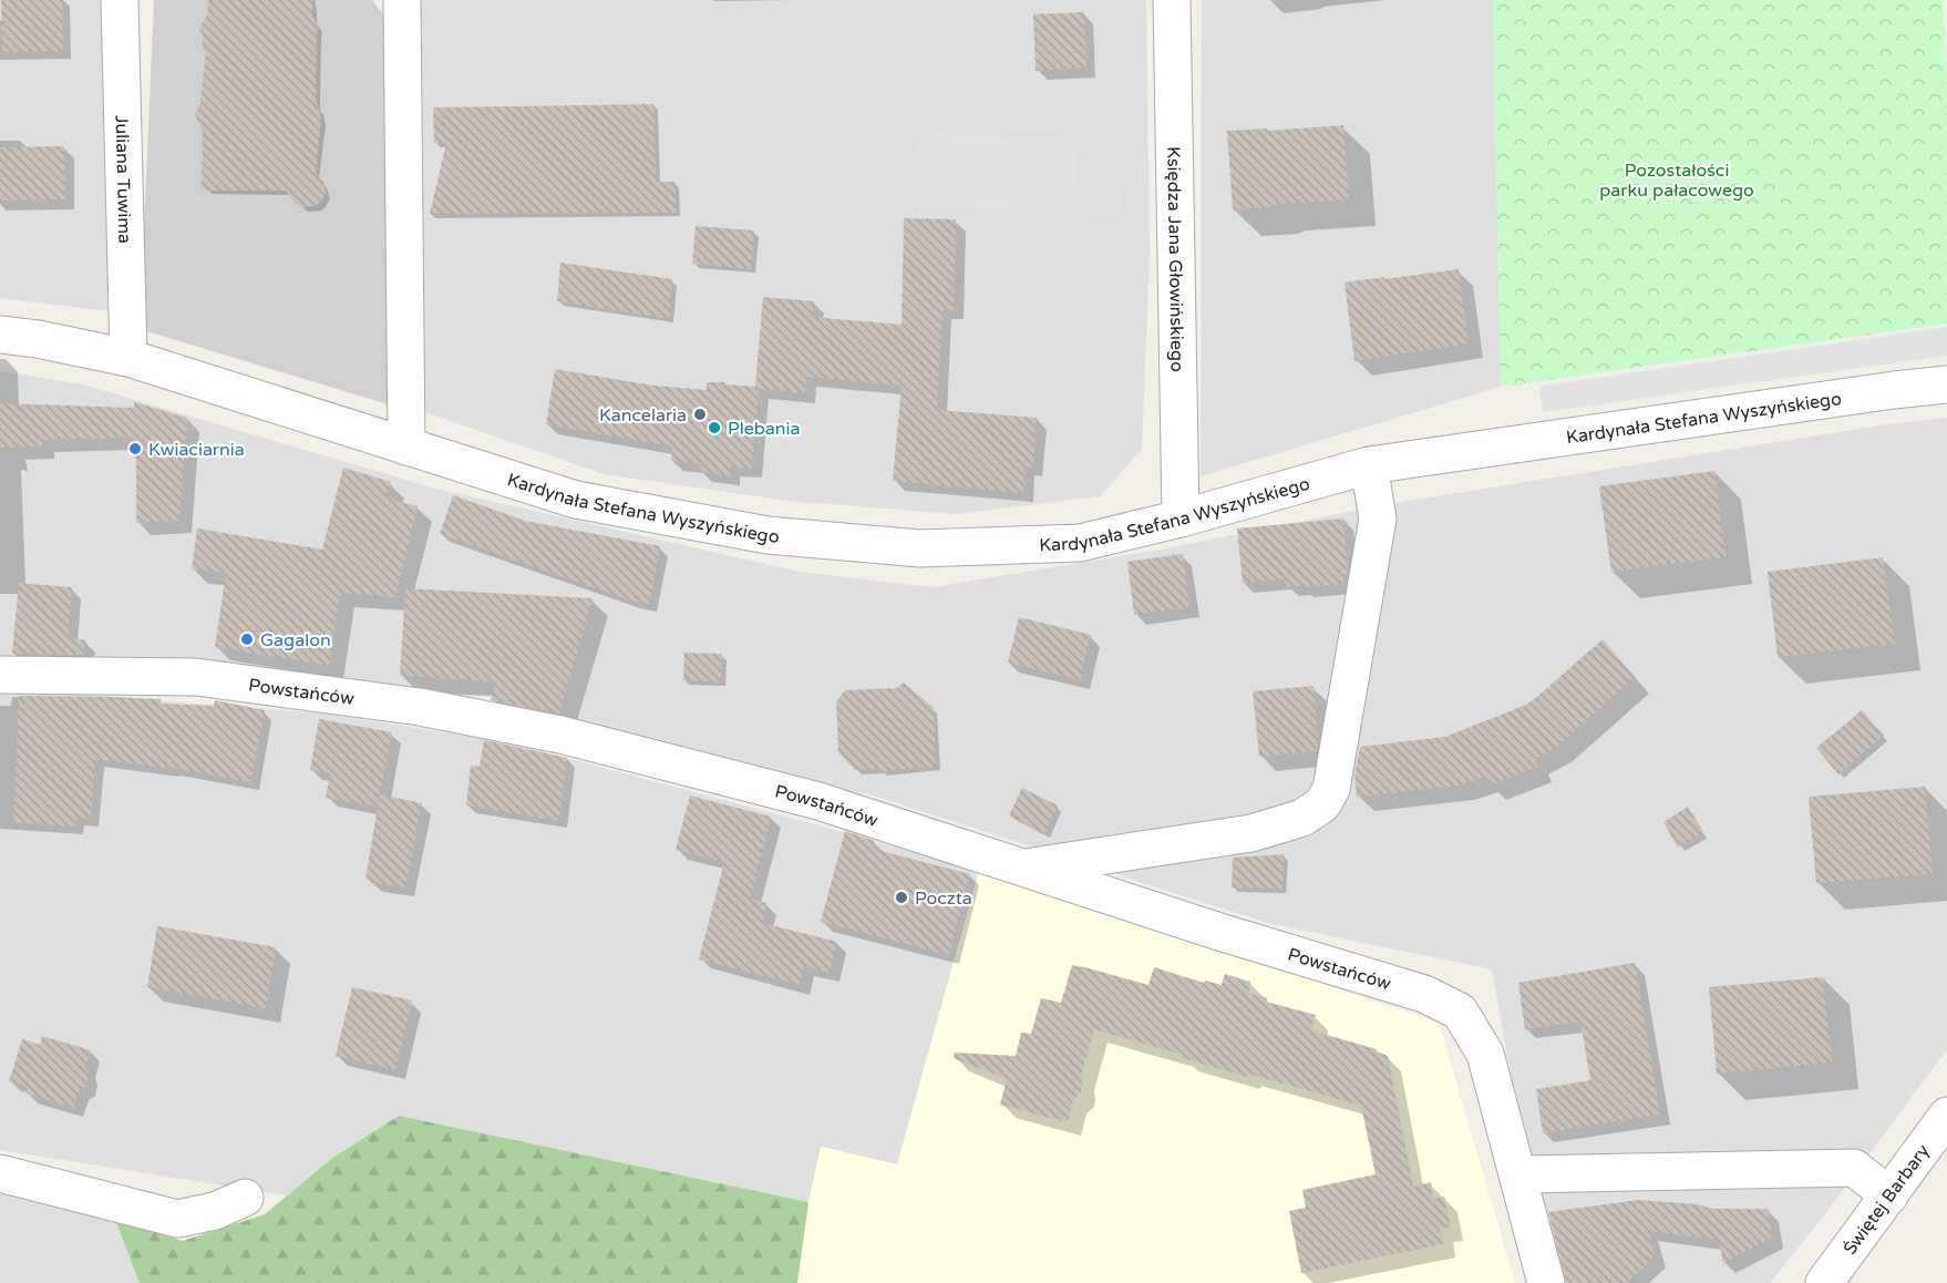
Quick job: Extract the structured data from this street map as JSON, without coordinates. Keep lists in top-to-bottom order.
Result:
{
  "streets": {
    "street": [
      "Juliana Tuwima",
      "Księdza Jana Głowińskiego",
      "Kardynała Stefana Wyszyńskiego",
      "Powstańców",
      "Świętej Barbary"
    ]
  },
  "crossings": [
    ["Juliana Tuwima", "Kardynała Stefana Wyszyńskiego"],
    ["Księdza Jana Głowińskiego", "Kardynała Stefana Wyszyńskiego"]
  ],
  "parks": ["Pozostałości parku pałacowego"],
  "places": [
    "Kancelaria",
    "Plebania",
    "Kwiaciarnia",
    "Gagalon",
    "Poczta"
  ]
}
